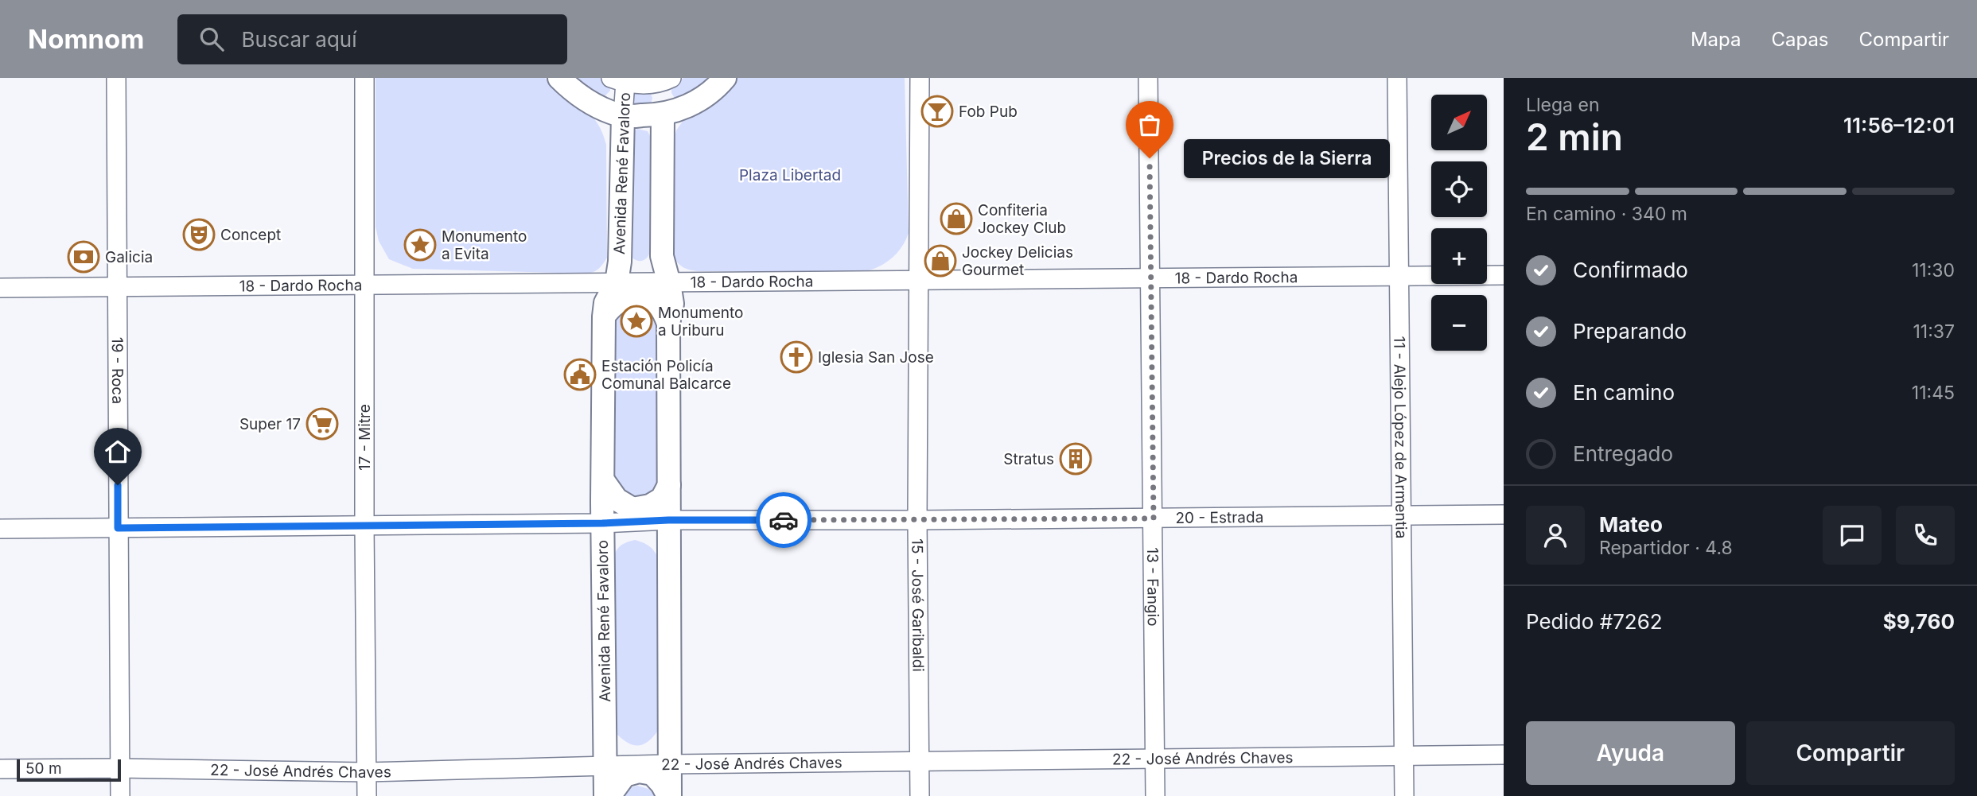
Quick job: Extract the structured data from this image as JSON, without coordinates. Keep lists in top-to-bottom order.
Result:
{
  "streets": {
    "main road": ["Avenida René Favaloro"],
    "street": [
      "18 - Dardo Rocha",
      "19 - Roca",
      "17 - Mitre",
      "11 - Alejo López de Armentia",
      "20 - Estrada",
      "13 - Fangio",
      "15 - José Garibaldi",
      "22 - José Andrés Chaves"
    ]
  },
  "crossings": [
    ["Avenida René Favaloro", "18 - Dardo Rocha"],
    ["Avenida René Favaloro", "20 - Estrada"],
    ["Avenida René Favaloro", "22 - José Andrés Chaves"],
    ["18 - Dardo Rocha", "19 - Roca"],
    ["18 - Dardo Rocha", "17 - Mitre"],
    ["18 - Dardo Rocha", "11 - Alejo López de Armentia"],
    ["18 - Dardo Rocha", "13 - Fangio"],
    ["18 - Dardo Rocha", "15 - José Garibaldi"],
    ["19 - Roca", "20 - Estrada"],
    ["19 - Roca", "22 - José Andrés Chaves"],
    ["17 - Mitre", "20 - Estrada"],
    ["17 - Mitre", "22 - José Andrés Chaves"],
    ["11 - Alejo López de Armentia", "20 - Estrada"],
    ["11 - Alejo López de Armentia", "22 - José Andrés Chaves"],
    ["20 - Estrada", "13 - Fangio"],
    ["20 - Estrada", "15 - José Garibaldi"],
    ["13 - Fangio", "22 - José Andrés Chaves"],
    ["15 - José Garibaldi", "22 - José Andrés Chaves"]
  ],
  "parks": ["Plaza Libertad"],
  "places": {
    "bar": ["Fob Pub"],
    "other": ["Precios de la Sierra"],
    "shop": ["Confiteria Jockey Club", "Jockey Delicias Gourmet"],
    "theatre": ["Concept"],
    "place": ["Monumento a Evita", "Monumento a Uriburu"],
    "bank": ["Galicia"],
    "church": ["Iglesia San Jose"],
    "public building": ["Estación Policía Comunal Balcarce"],
    "supermarket": ["Super 17"],
    "building": ["Stratus"]
  },
  "scale_bar": "50 m",
  "north": "top right",
  "page": {
    "header": "Nomnom",
    "search": "Buscar aquí",
    "nav": ["Mapa", "Capas", "Compartir"],
    "heading": ["2 min", "Llega en", "11:56–12:01"],
    "panel": [
      "Mateo",
      "Repartidor · 4.8",
      "Pedido #7262",
      "$9,760"
    ],
    "map_buttons": ["+", "−"],
    "bubble": "Precios de la Sierra",
    "bar": "En camino · 340 m",
    "list": [
      ["Confirmado", "11:30"],
      ["Preparando", "11:37"],
      ["En camino", "11:45"],
      "Entregado"
    ],
    "buttons": ["Ayuda", "Compartir"],
    "scale": "50 m"
  }
}
